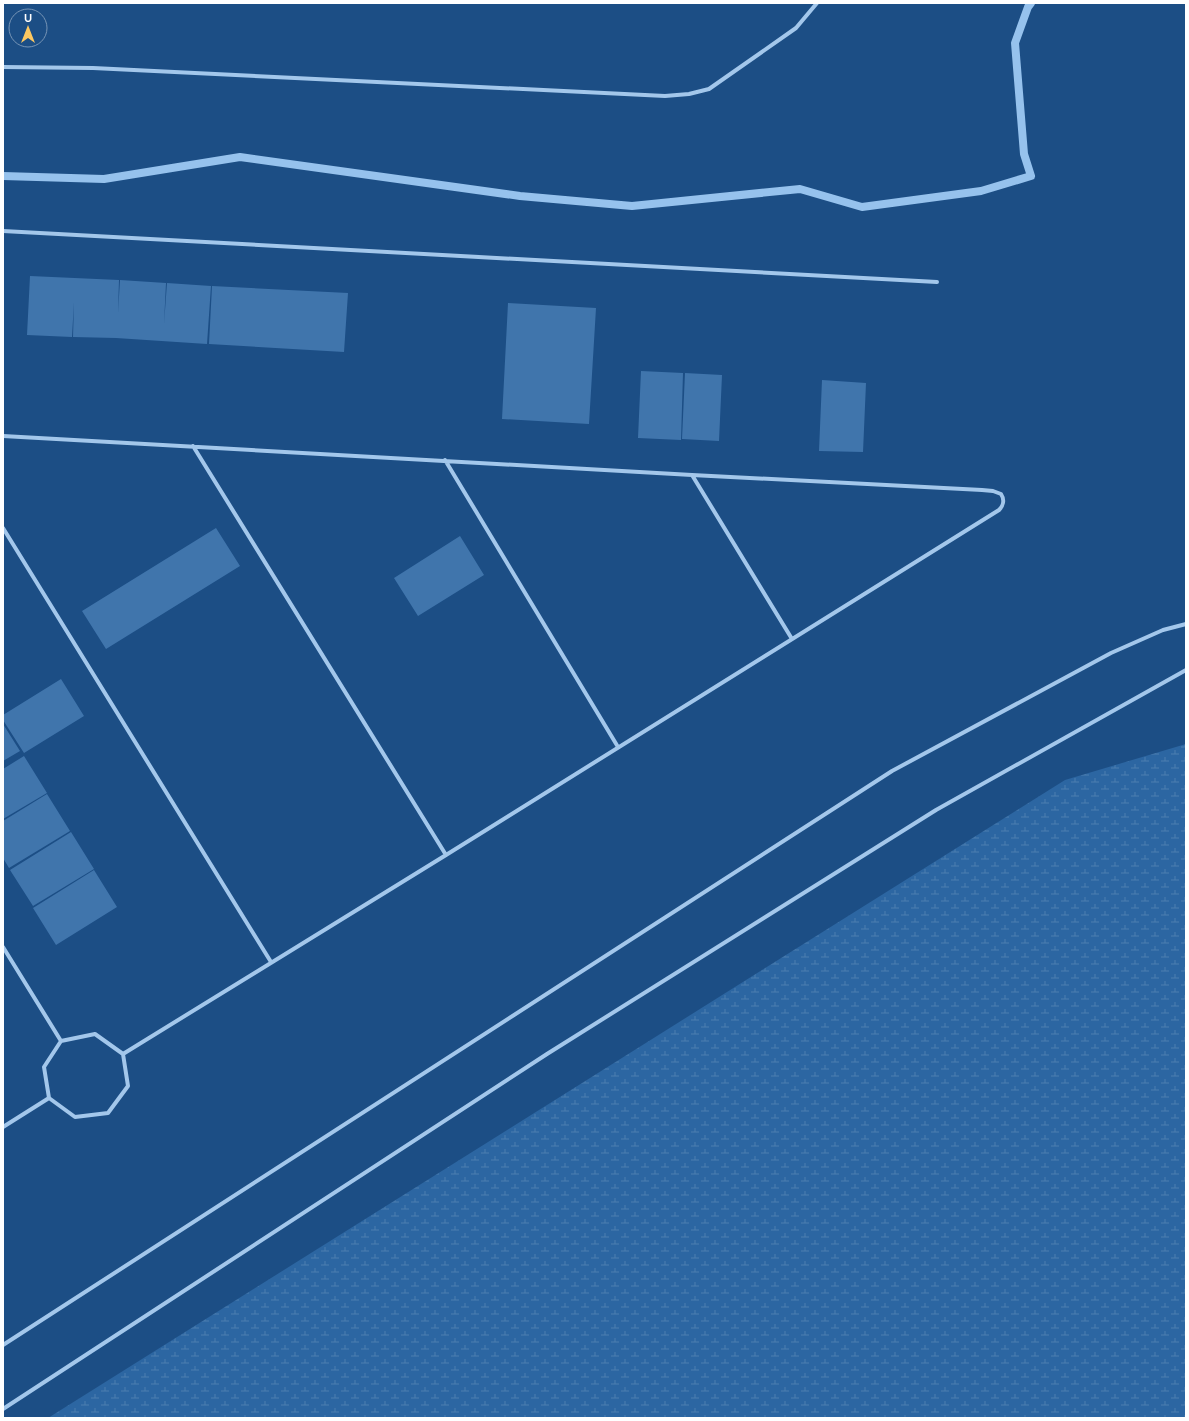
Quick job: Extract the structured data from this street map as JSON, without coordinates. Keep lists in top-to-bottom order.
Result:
{
  "north": "top"
}
